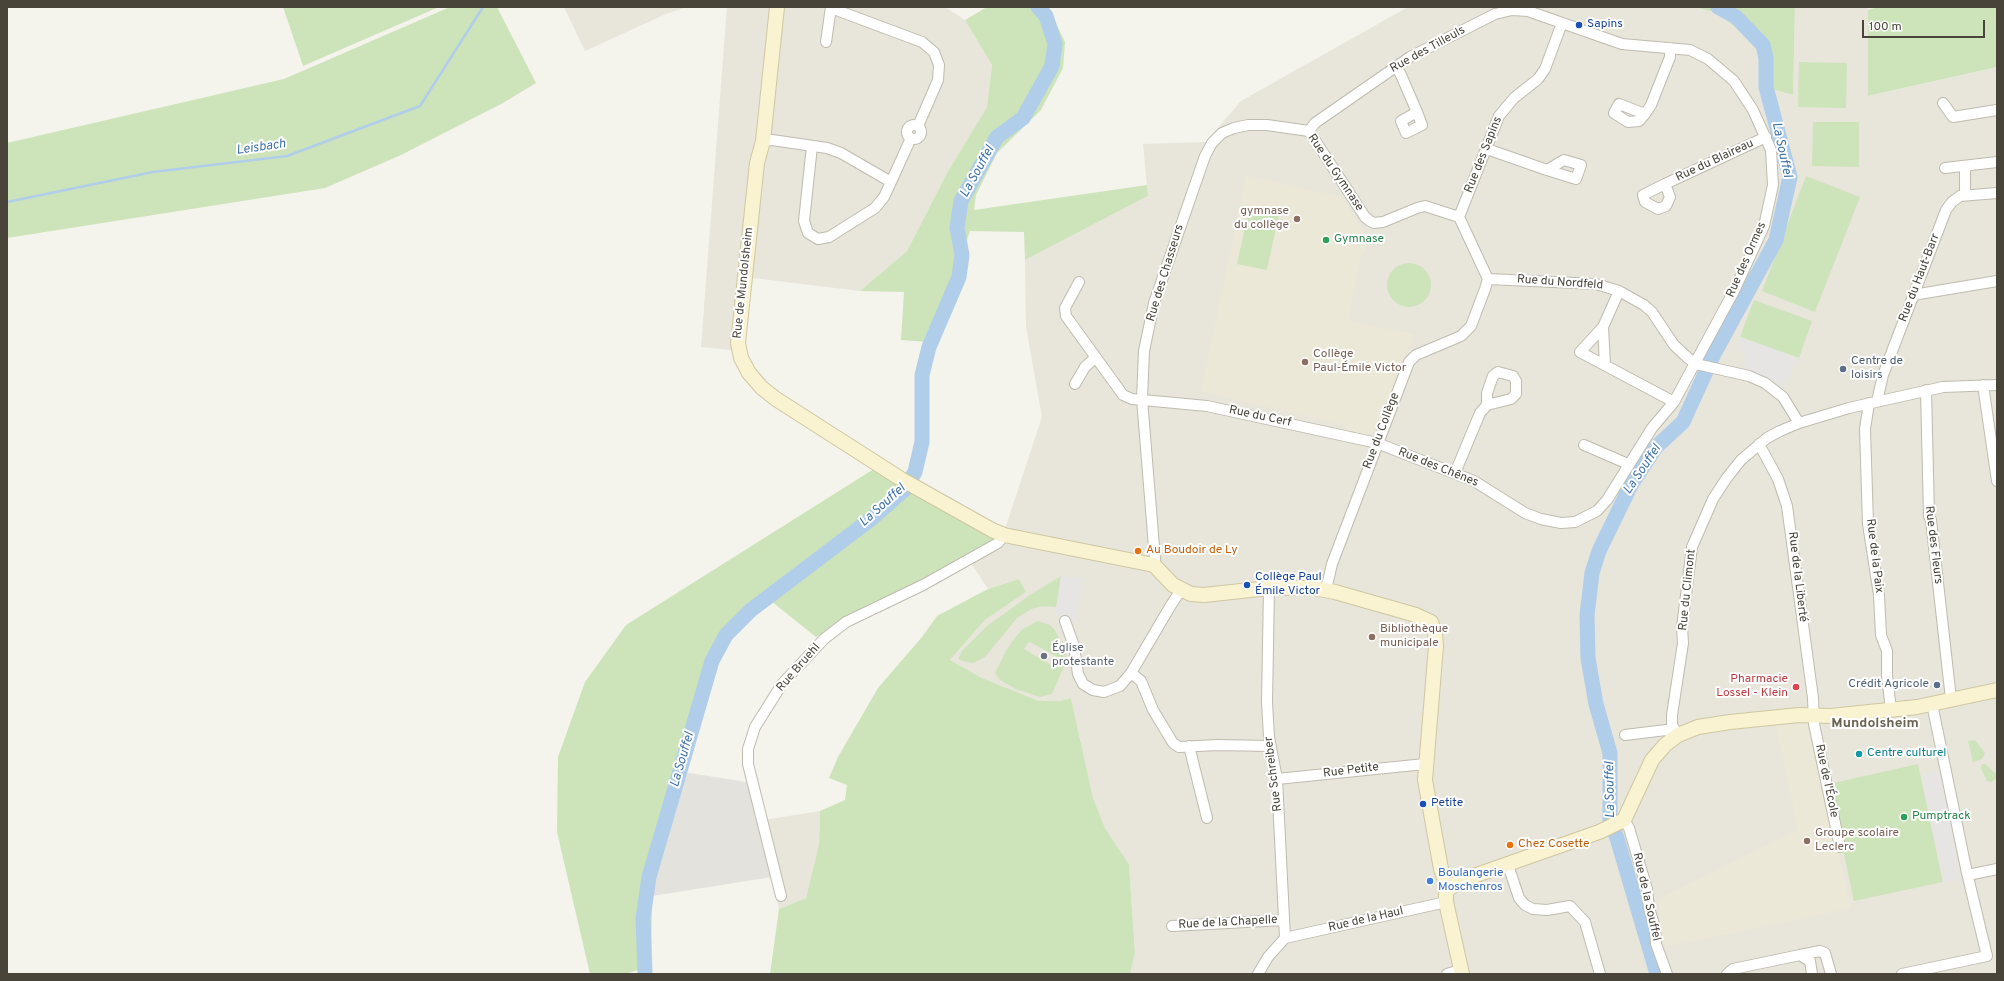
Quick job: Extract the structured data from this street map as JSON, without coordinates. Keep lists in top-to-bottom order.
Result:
{
  "streets": {
    "street": [
      "Rue des Tilleuls",
      "Rue des Sapins",
      "Rue du Blaireau",
      "Rue du Gymnase",
      "Rue des Ormes",
      "Rue des Chasseurs",
      "Rue du Haut-Barr",
      "Rue de Mundolsheim",
      "Rue du Nordfeld",
      "Rue du Cerf",
      "Rue du Collège",
      "Rue des Chênes",
      "Rue des Fleurs",
      "Rue de la Paix",
      "Rue de la Liberté",
      "Rue du Climont",
      "Rue Bruehl",
      "Rue Petite",
      "Rue Schreiber",
      "Rue de l'École",
      "Rue de la Souffel",
      "Rue de la Haul",
      "Rue de la Chapelle"
    ]
  },
  "crossings": [
    ["Rue des Tilleuls", "Rue des Sapins"],
    ["Rue des Tilleuls", "Rue du Gymnase"],
    ["Rue des Tilleuls", "Rue des Ormes"],
    ["Rue des Sapins", "Rue du Gymnase"],
    ["Rue des Sapins", "Rue des Ormes"],
    ["Rue du Blaireau", "Rue des Ormes"],
    ["Rue du Gymnase", "Rue des Chasseurs"],
    ["Rue des Ormes", "Rue du Nordfeld"],
    ["Rue des Ormes", "Rue des Chênes"],
    ["Rue des Chasseurs", "Rue de Mundolsheim"],
    ["Rue des Chasseurs", "Rue du Cerf"],
    ["Rue du Haut-Barr", "Rue de la Paix"],
    ["Rue du Haut-Barr", "Rue du Climont"],
    ["Rue de Mundolsheim", "Rue Bruehl"],
    ["Rue du Nordfeld", "Rue du Collège"],
    ["Rue du Nordfeld", "Rue des Chênes"],
    ["Rue du Cerf", "Rue du Collège"],
    ["Rue du Cerf", "Rue des Chênes"],
    ["Rue du Collège", "Rue des Chênes"],
    ["Rue des Fleurs", "Rue du Climont"],
    ["Rue de la Paix", "Rue du Climont"],
    ["Rue de la Liberté", "Rue du Climont"],
    ["Rue de la Liberté", "Rue de l'École"],
    ["Rue Petite", "Rue Schreiber"],
    ["Rue Schreiber", "Rue de la Haul"],
    ["Rue Schreiber", "Rue de la Chapelle"]
  ],
  "districts": ["Mundolsheim"],
  "water": ["Leisbach", "La Souffel"],
  "places": [
    "Sapins",
    "gymnase du collège",
    "Gymnase",
    "Collège Paul-Émile Victor",
    "Centre de loisirs",
    "Au Boudoir de Ly",
    "Collège Paul Émile Victor",
    "Bibliothèque municipale",
    "Église protestante",
    "Crédit Agricole",
    "Pharmacie Lossel - Klein",
    "Centre culturel",
    "Petite",
    "Pumptrack",
    "Groupe scolaire Leclerc",
    "Chez Cosette",
    "Boulangerie Moschenros"
  ],
  "scale_bar": "100 m"
}
